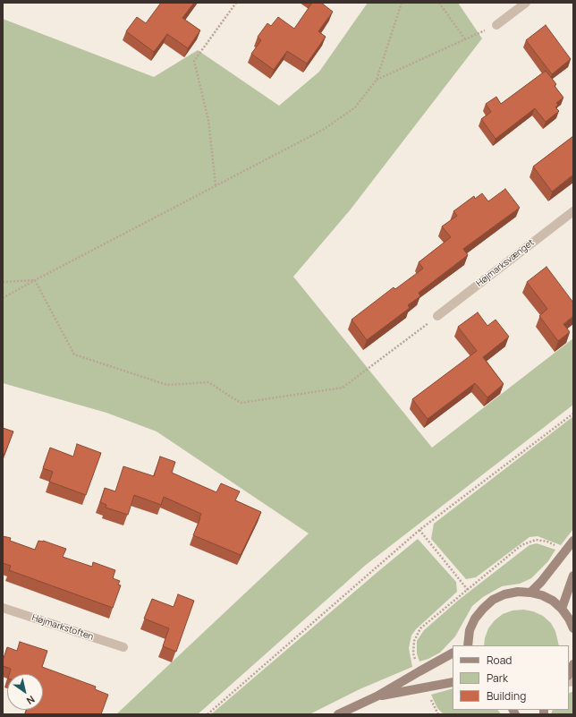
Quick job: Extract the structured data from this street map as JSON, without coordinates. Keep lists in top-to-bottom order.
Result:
{
  "streets": {
    "street": ["Højmarksvænget", "Højmarkstoften"]
  },
  "legend": ["Road", "Park", "Building"],
  "north": "bottom right"
}
